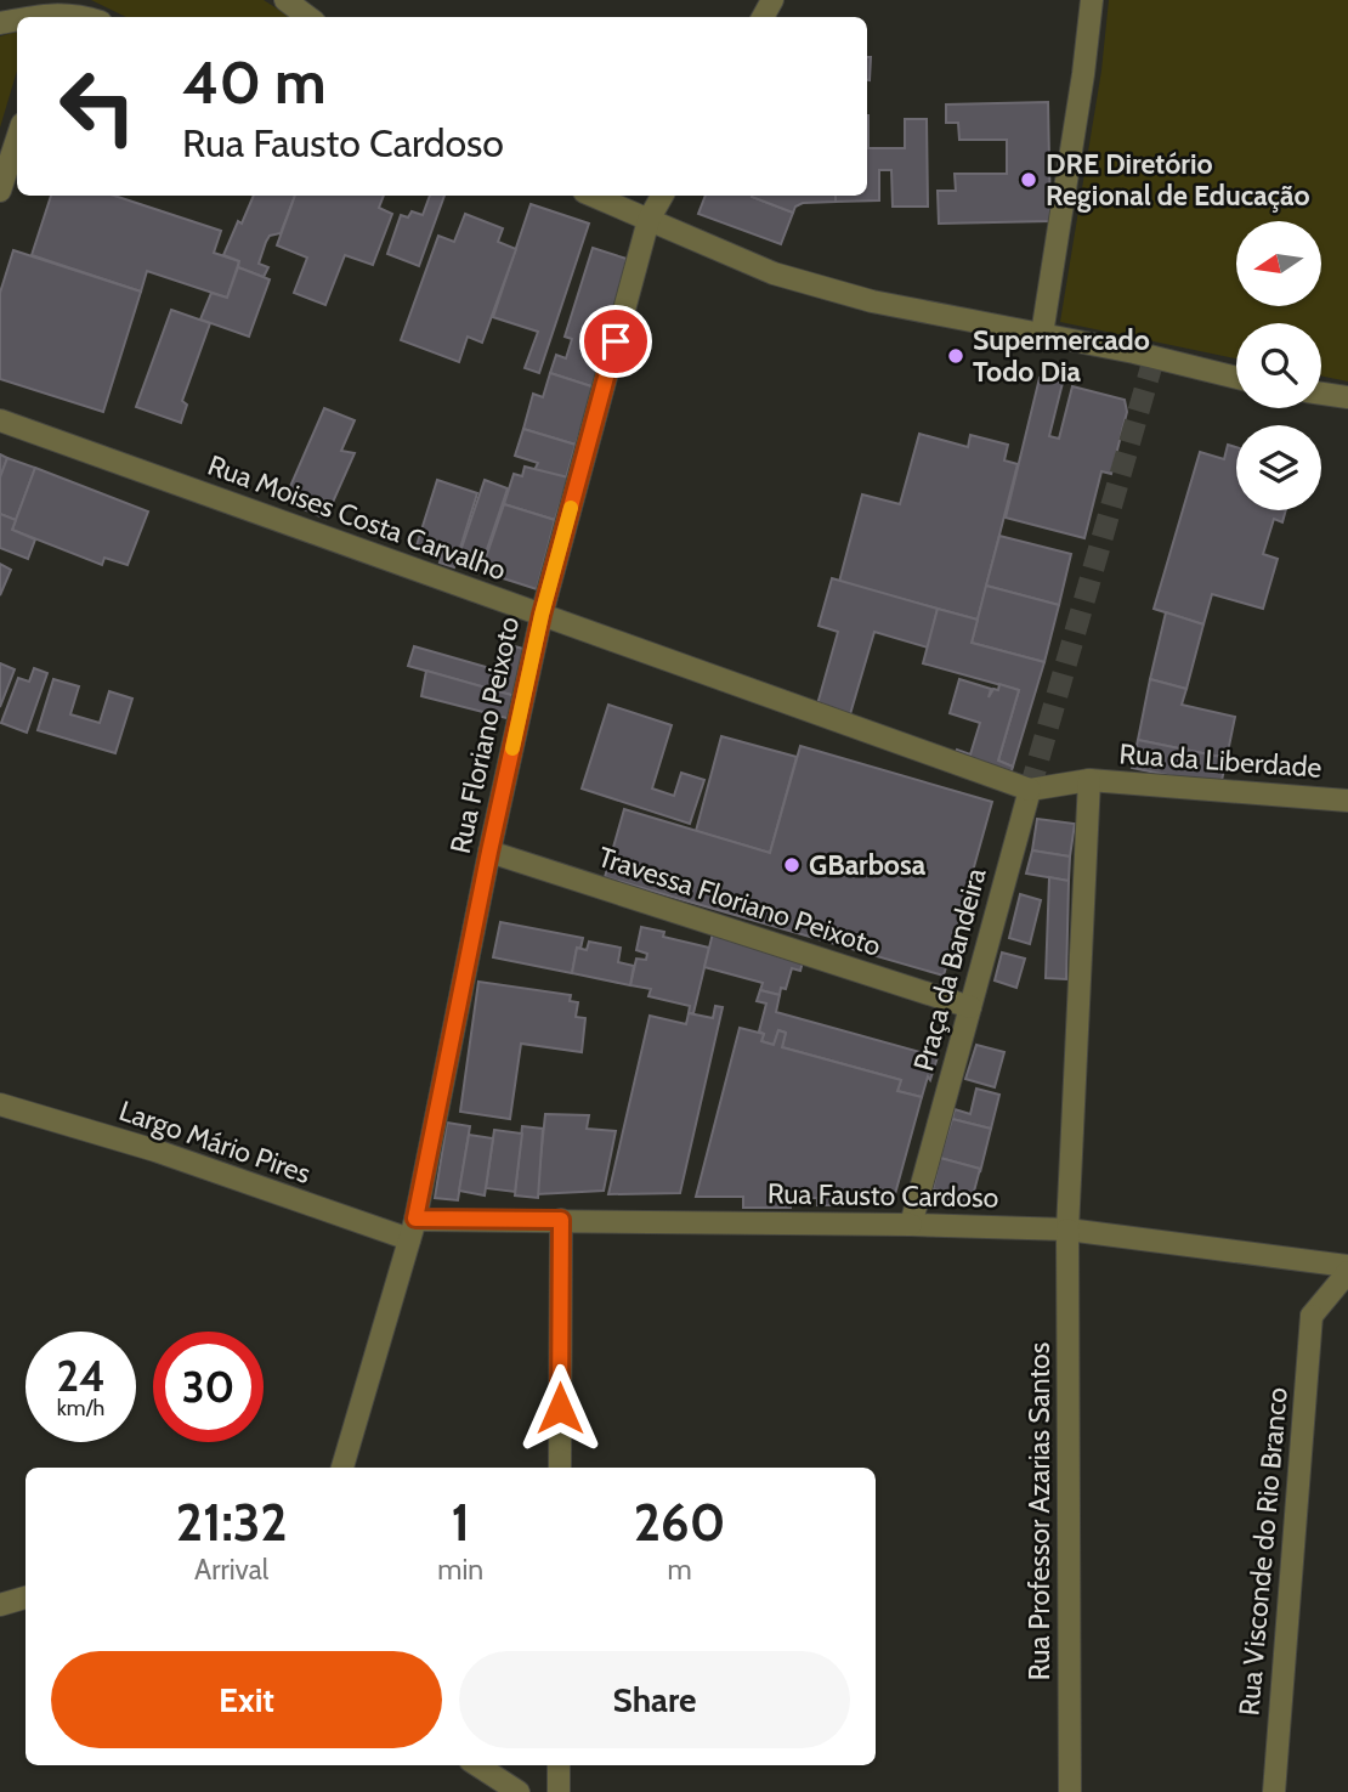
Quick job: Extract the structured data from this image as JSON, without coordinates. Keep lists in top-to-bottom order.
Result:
{
  "streets": {
    "street": [
      "Rua Moises Costa Carvalho",
      "Rua Floriano Peixoto",
      "Rua da Liberdade",
      "Travessa Floriano Peixoto",
      "Praça da Bandeira",
      "Largo Mário Pires",
      "Rua Fausto Cardoso",
      "Rua Professor Azarias Santos",
      "Rua Visconde do Rio Branco"
    ]
  },
  "crossings": [
    ["Rua Moises Costa Carvalho", "Rua Floriano Peixoto"],
    ["Rua Moises Costa Carvalho", "Praça da Bandeira"],
    ["Rua Floriano Peixoto", "Travessa Floriano Peixoto"],
    ["Rua Floriano Peixoto", "Largo Mário Pires"],
    ["Rua Floriano Peixoto", "Rua Fausto Cardoso"],
    ["Rua da Liberdade", "Rua Professor Azarias Santos"],
    ["Travessa Floriano Peixoto", "Praça da Bandeira"],
    ["Praça da Bandeira", "Rua Fausto Cardoso"],
    ["Largo Mário Pires", "Rua Fausto Cardoso"],
    ["Rua Fausto Cardoso", "Rua Professor Azarias Santos"]
  ],
  "places": ["DRE Diretório Regional de Educação", "Supermercado Todo Dia", "GBarbosa"],
  "north": "left",
  "page": {
    "turn": ["40 m", "Rua Fausto Cardoso"],
    "speed": "24 km/h",
    "limit": "30",
    "eta": [
      "21:32",
      "Arrival",
      "1",
      "min",
      "260",
      "m"
    ],
    "buttons": ["Exit", "Share"]
  }
}
